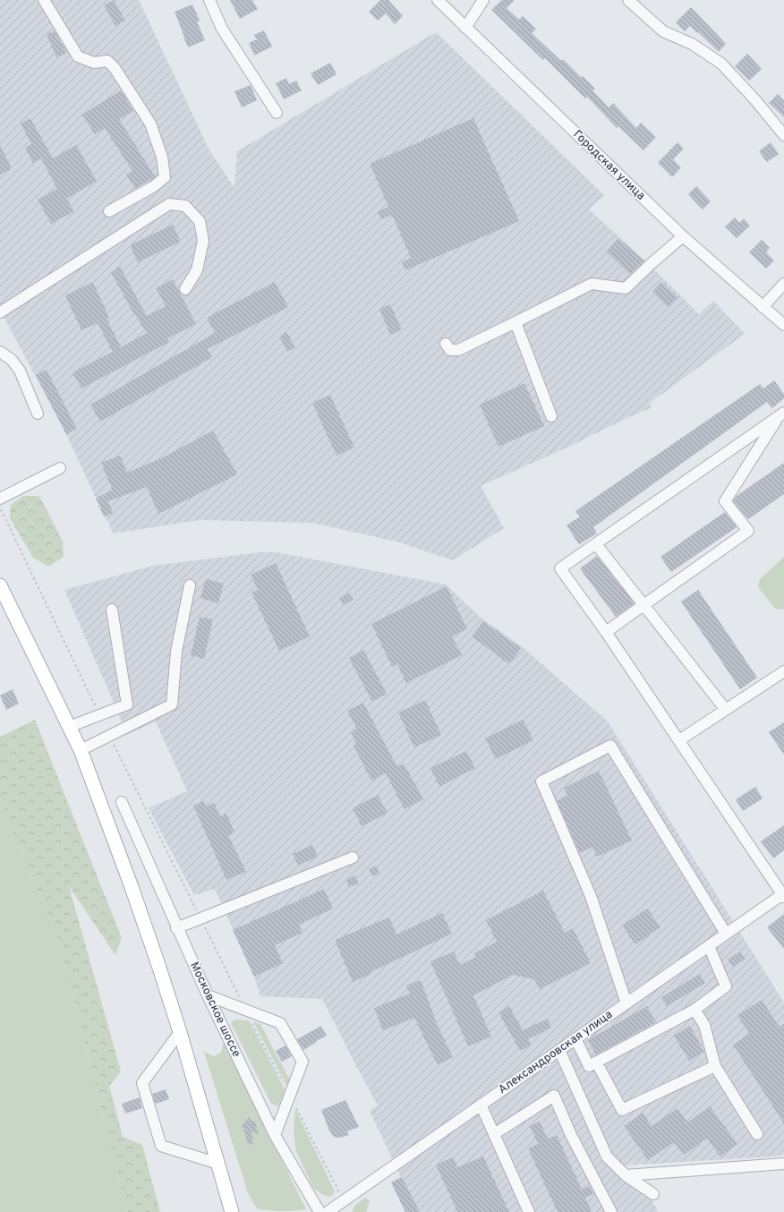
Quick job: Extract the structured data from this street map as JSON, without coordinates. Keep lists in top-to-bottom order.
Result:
{
  "streets": {
    "street": ["Городская улица", "Московское шоссе", "Александровская улица"]
  }
}
